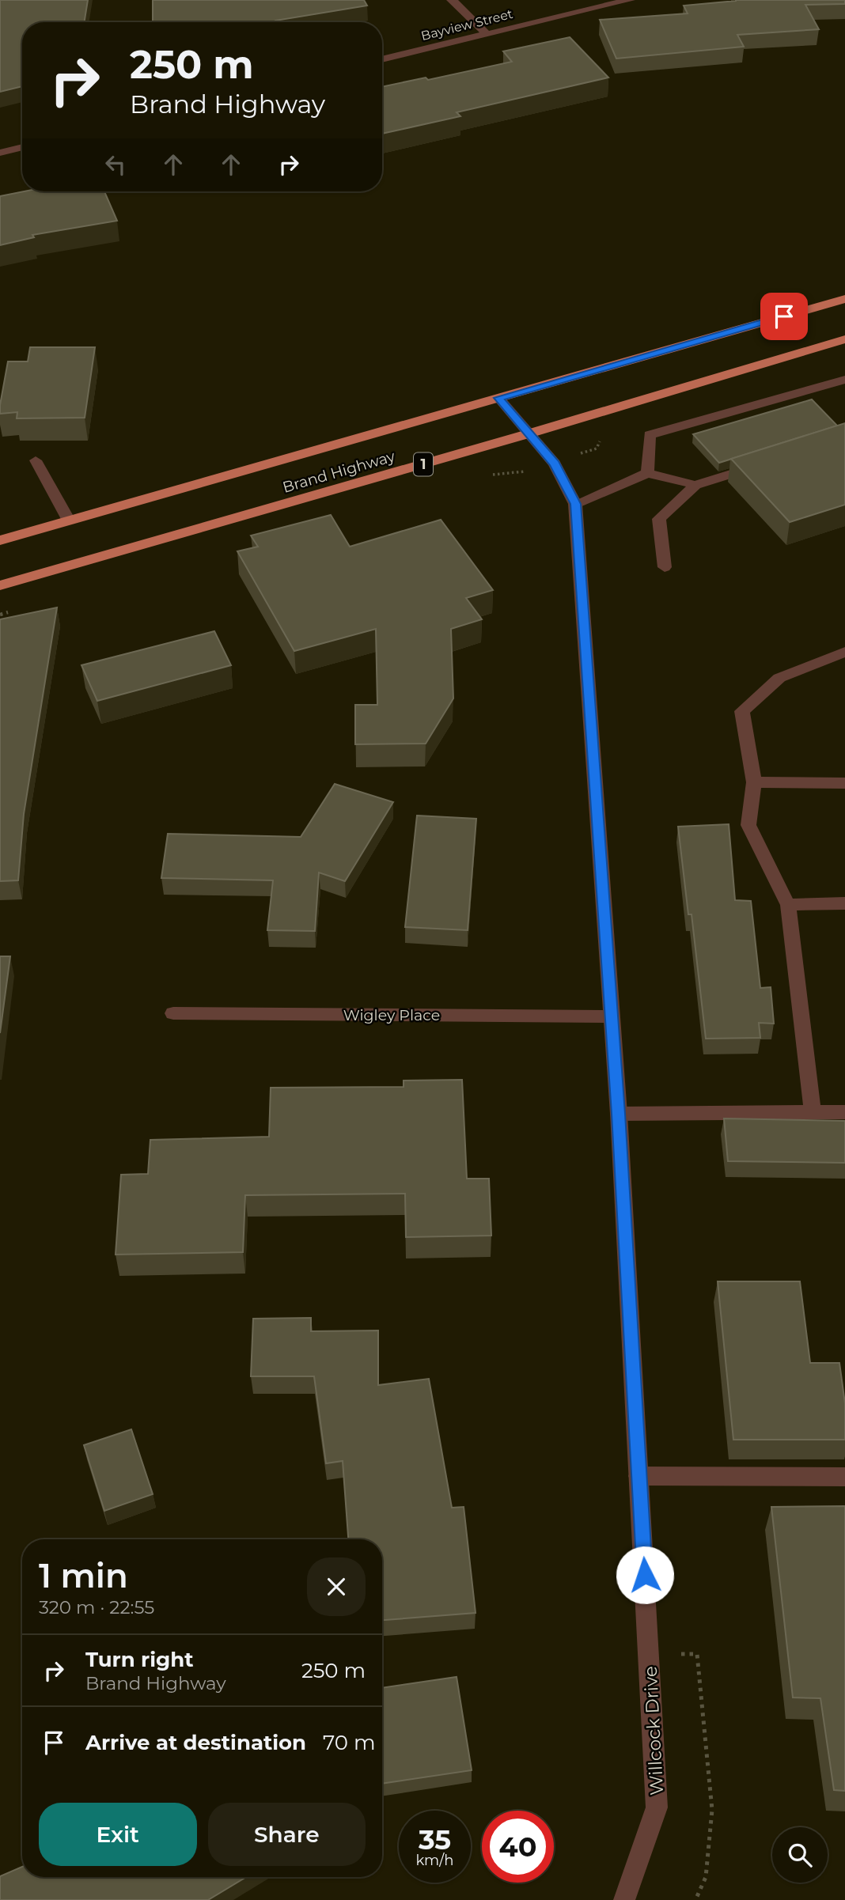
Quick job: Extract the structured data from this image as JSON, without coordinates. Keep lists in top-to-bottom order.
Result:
{
  "streets": {
    "highway": ["1", "Brand Highway"],
    "street": ["Bayview Street", "Wigley Place", "Willcock Drive"]
  },
  "crossings": [
    ["Wigley Place", "Willcock Drive"]
  ],
  "page": {
    "turn": ["250 m", "Brand Highway"],
    "heading": ["1 min", "320 m · 22:55"],
    "list": [
      {
        "name": "Turn right",
        "note": "Brand Highway",
        "value": "250 m"
      },
      {
        "name": "Arrive at destination",
        "value": "70 m"
      }
    ],
    "buttons": ["Exit", "Share"],
    "speed": "35 km/h",
    "limit": "40"
  }
}
